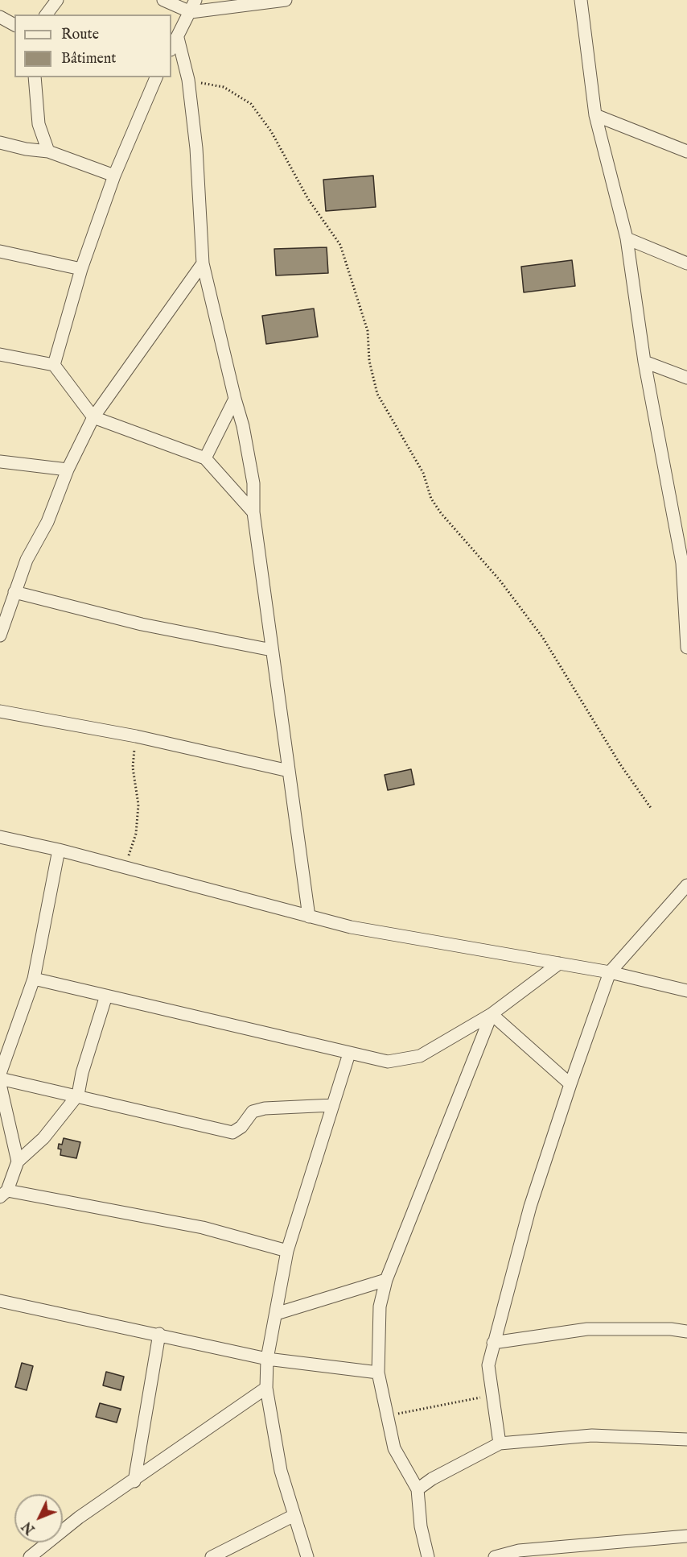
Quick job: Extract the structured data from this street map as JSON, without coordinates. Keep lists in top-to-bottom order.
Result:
{
  "legend": ["Route", "Bâtiment"],
  "north": "bottom left"
}
